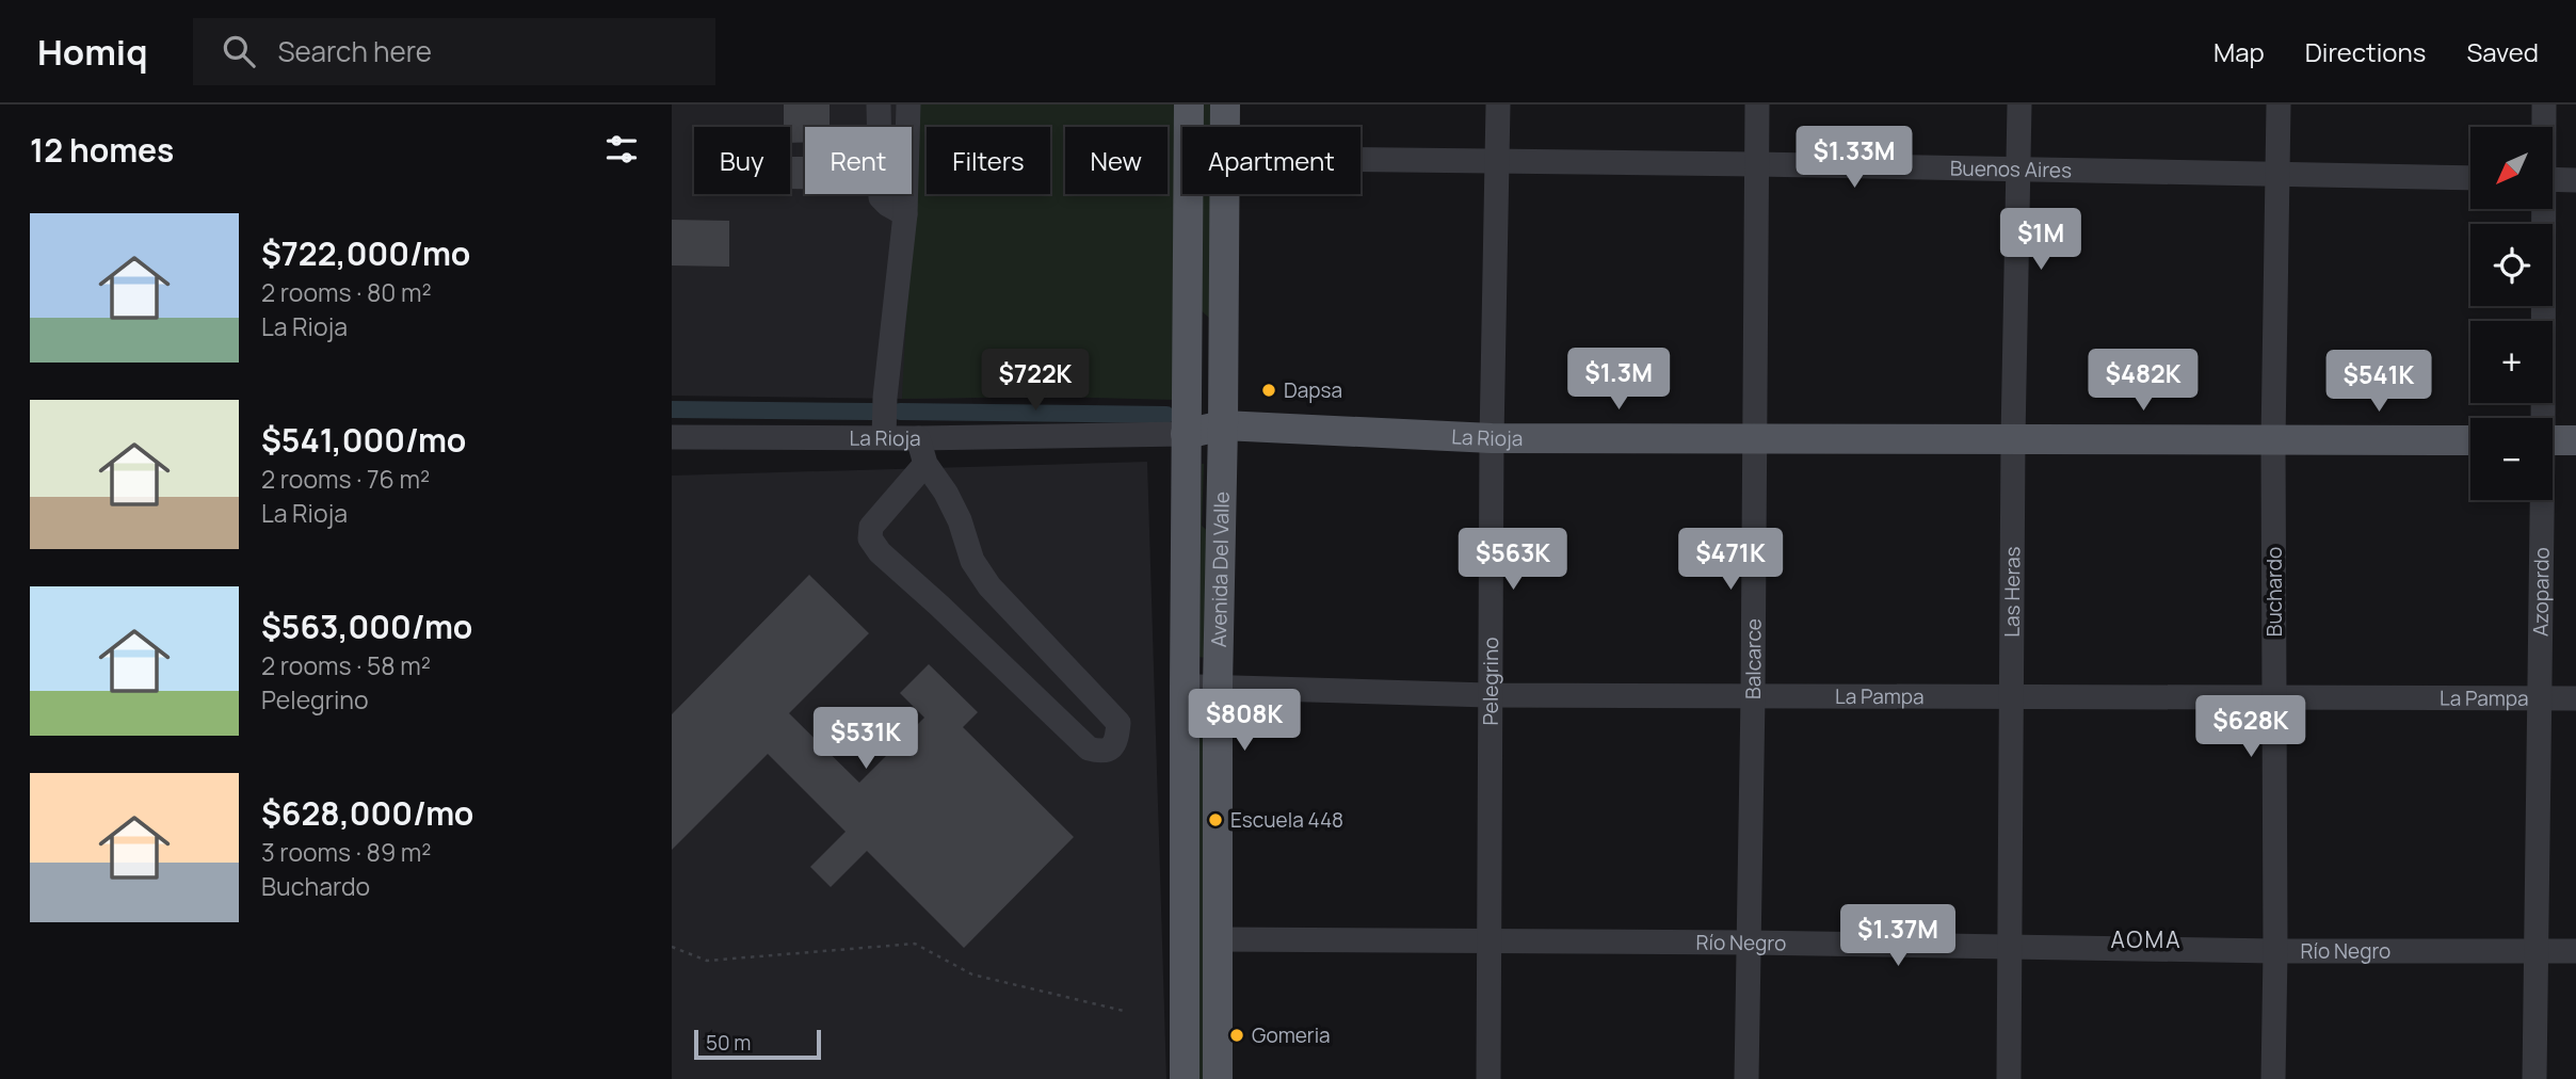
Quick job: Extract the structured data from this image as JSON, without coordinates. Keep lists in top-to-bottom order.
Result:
{
  "streets": {
    "main road": ["La Rioja", "Avenida Del Valle"],
    "street": [
      "Buenos Aires",
      "Las Heras",
      "Buchardo",
      "Azopardo",
      "Balcarce",
      "Pelegrino",
      "La Pampa",
      "Río Negro"
    ]
  },
  "crossings": [
    ["Buenos Aires", "Las Heras"],
    ["Buenos Aires", "Buchardo"],
    ["Buenos Aires", "Balcarce"],
    ["Buenos Aires", "Pelegrino"],
    ["La Rioja", "Avenida Del Valle"],
    ["La Rioja", "Las Heras"],
    ["La Rioja", "Buchardo"],
    ["La Rioja", "Balcarce"],
    ["La Rioja", "Pelegrino"],
    ["Avenida Del Valle", "La Pampa"],
    ["Avenida Del Valle", "Río Negro"],
    ["Las Heras", "La Pampa"],
    ["Las Heras", "Río Negro"],
    ["Buchardo", "La Pampa"],
    ["Buchardo", "Río Negro"],
    ["Azopardo", "La Pampa"],
    ["Azopardo", "Río Negro"],
    ["Balcarce", "La Pampa"],
    ["Balcarce", "Río Negro"],
    ["Pelegrino", "La Pampa"],
    ["Pelegrino", "Río Negro"]
  ],
  "districts": ["AOMA"],
  "places": ["Dapsa", "Escuela 448", "Gomeria"],
  "scale_bar": "50 m",
  "north": "bottom left",
  "page": {
    "header": "Homiq",
    "search": "Search here",
    "nav": ["Map", "Directions", "Saved"],
    "heading": "12 homes",
    "price": [
      "$1.33M",
      "$1M",
      "$1.3M",
      "$722K",
      "$482K",
      "$541K",
      "$563K",
      "$471K",
      "$808K",
      "$628K",
      "$531K",
      "$1.37M"
    ],
    "map_buttons": ["+", "−"],
    "chip": [
      "Buy",
      "Rent",
      "Filters",
      "New",
      "Apartment"
    ],
    "list": [
      {
        "name": "$722,000/mo",
        "note": "2 rooms · 80 m² · La Rioja"
      },
      {
        "name": "$541,000/mo",
        "note": "2 rooms · 76 m² · La Rioja"
      },
      {
        "name": "$563,000/mo",
        "note": "2 rooms · 58 m² · Pelegrino"
      },
      {
        "name": "$628,000/mo",
        "note": "3 rooms · 89 m² · Buchardo"
      }
    ],
    "scale": "50 m"
  }
}
